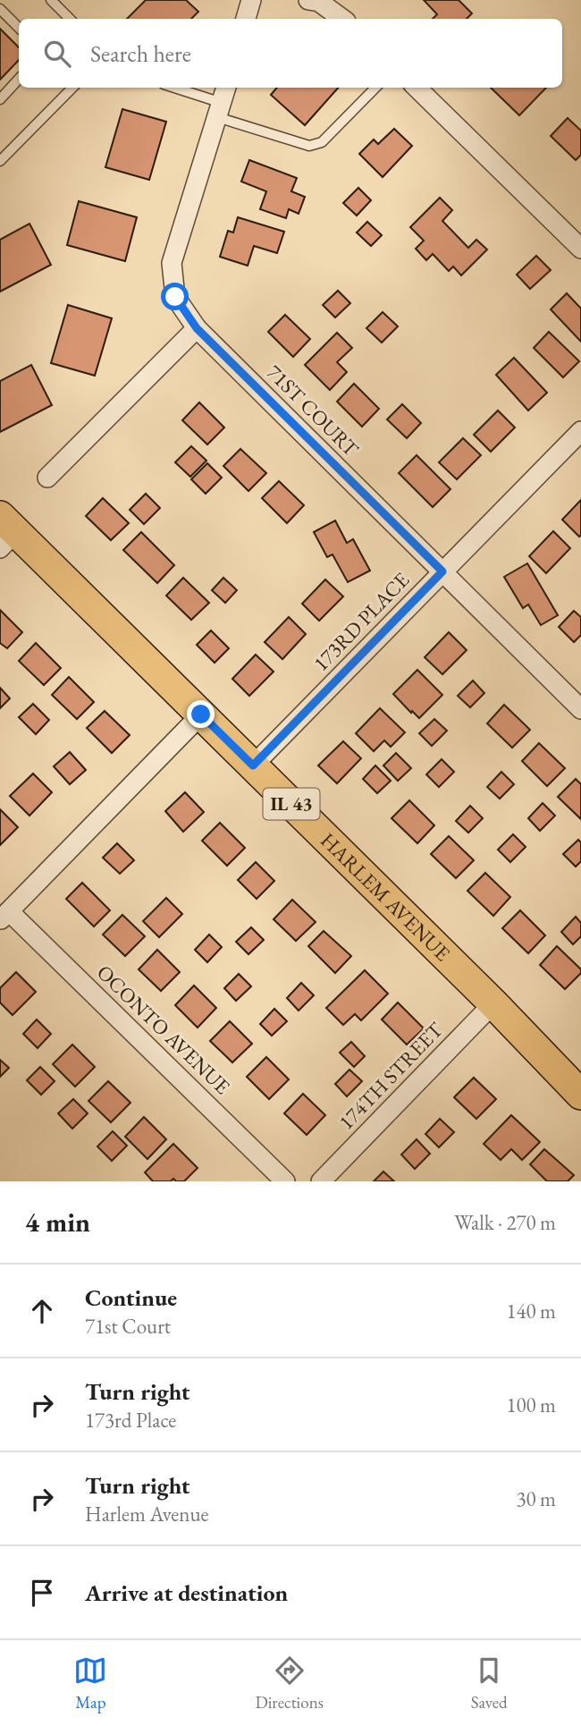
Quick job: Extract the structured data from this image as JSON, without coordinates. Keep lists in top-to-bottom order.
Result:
{
  "streets": {
    "main road": ["IL 43", "HARLEM AVENUE"],
    "street": [
      "71ST COURT",
      "173RD PLACE",
      "OCONTO AVENUE",
      "174TH STREET"
    ]
  },
  "crossings": [
    ["71ST COURT", "173RD PLACE"],
    ["173RD PLACE", "HARLEM AVENUE"],
    ["HARLEM AVENUE", "174TH STREET"]
  ],
  "page": {
    "search": "Search here",
    "heading": ["4 min", "Walk · 270 m"],
    "list": [
      ["Continue", "71st Court", "140 m"],
      ["Turn right", "173rd Place", "100 m"],
      ["Turn right", "Harlem Avenue", "30 m"],
      "Arrive at destination"
    ],
    "nav": ["Map", "Directions", "Saved"]
  }
}
